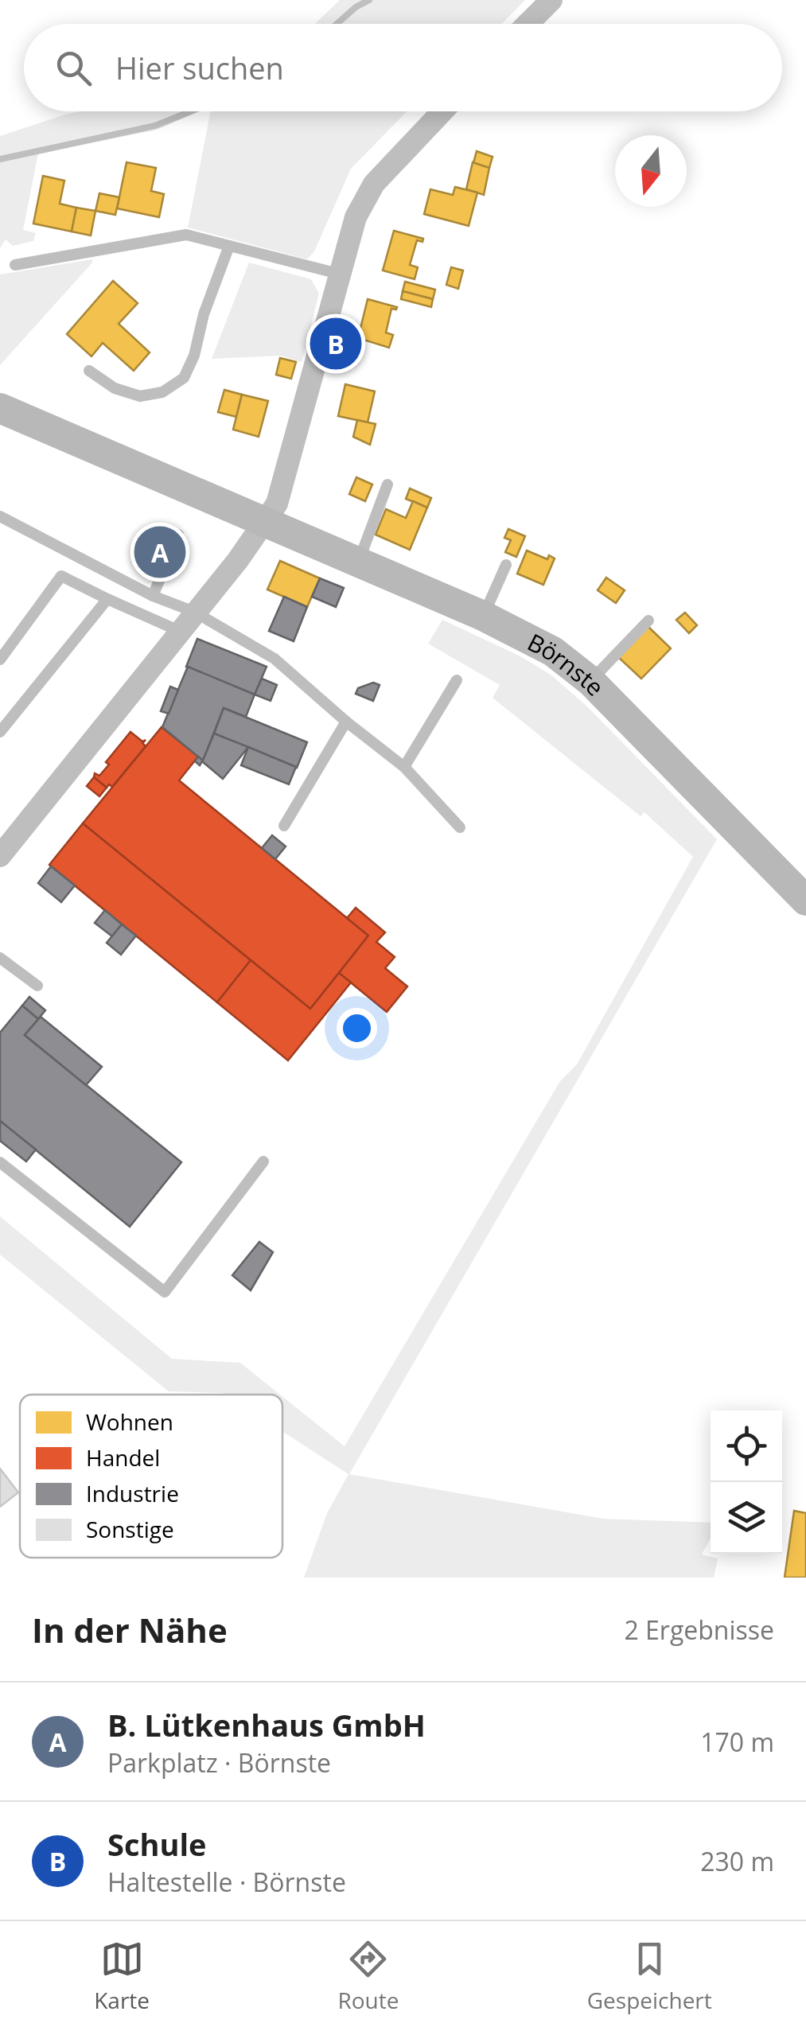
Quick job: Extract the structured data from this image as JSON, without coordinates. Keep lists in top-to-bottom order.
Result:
{
  "streets": {
    "street": ["Börnste"]
  },
  "legend": [
    "Wohnen",
    "Handel",
    "Industrie",
    "Sonstige"
  ],
  "north": "bottom",
  "page": {
    "search": "Hier suchen",
    "pins": ["B", "A"],
    "heading": ["In der Nähe", "2 Ergebnisse"],
    "list": [
      {
        "mark": "A",
        "name": "B. Lütkenhaus GmbH",
        "note": "Parkplatz · Börnste",
        "value": "170 m"
      },
      {
        "mark": "B",
        "name": "Schule",
        "note": "Haltestelle · Börnste",
        "value": "230 m"
      }
    ],
    "nav": ["Karte", "Route", "Gespeichert"]
  }
}
